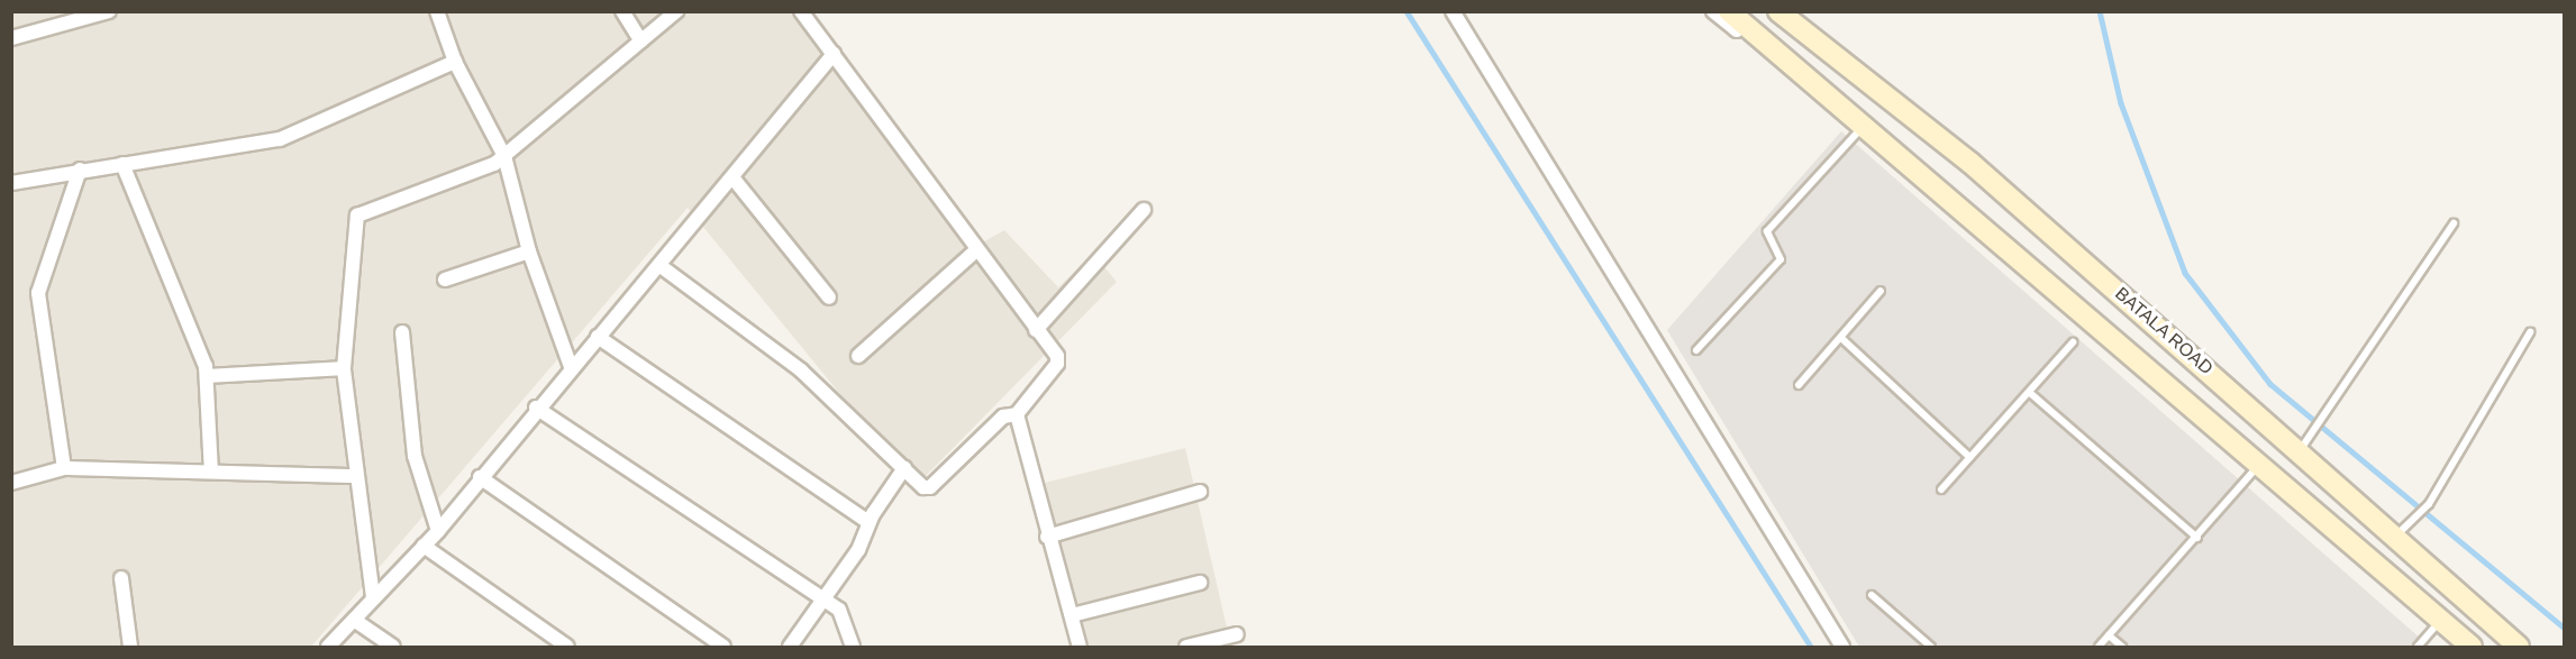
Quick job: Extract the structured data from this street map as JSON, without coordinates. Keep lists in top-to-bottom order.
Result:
{
  "streets": {
    "main road": ["BATALA ROAD"]
  }
}
